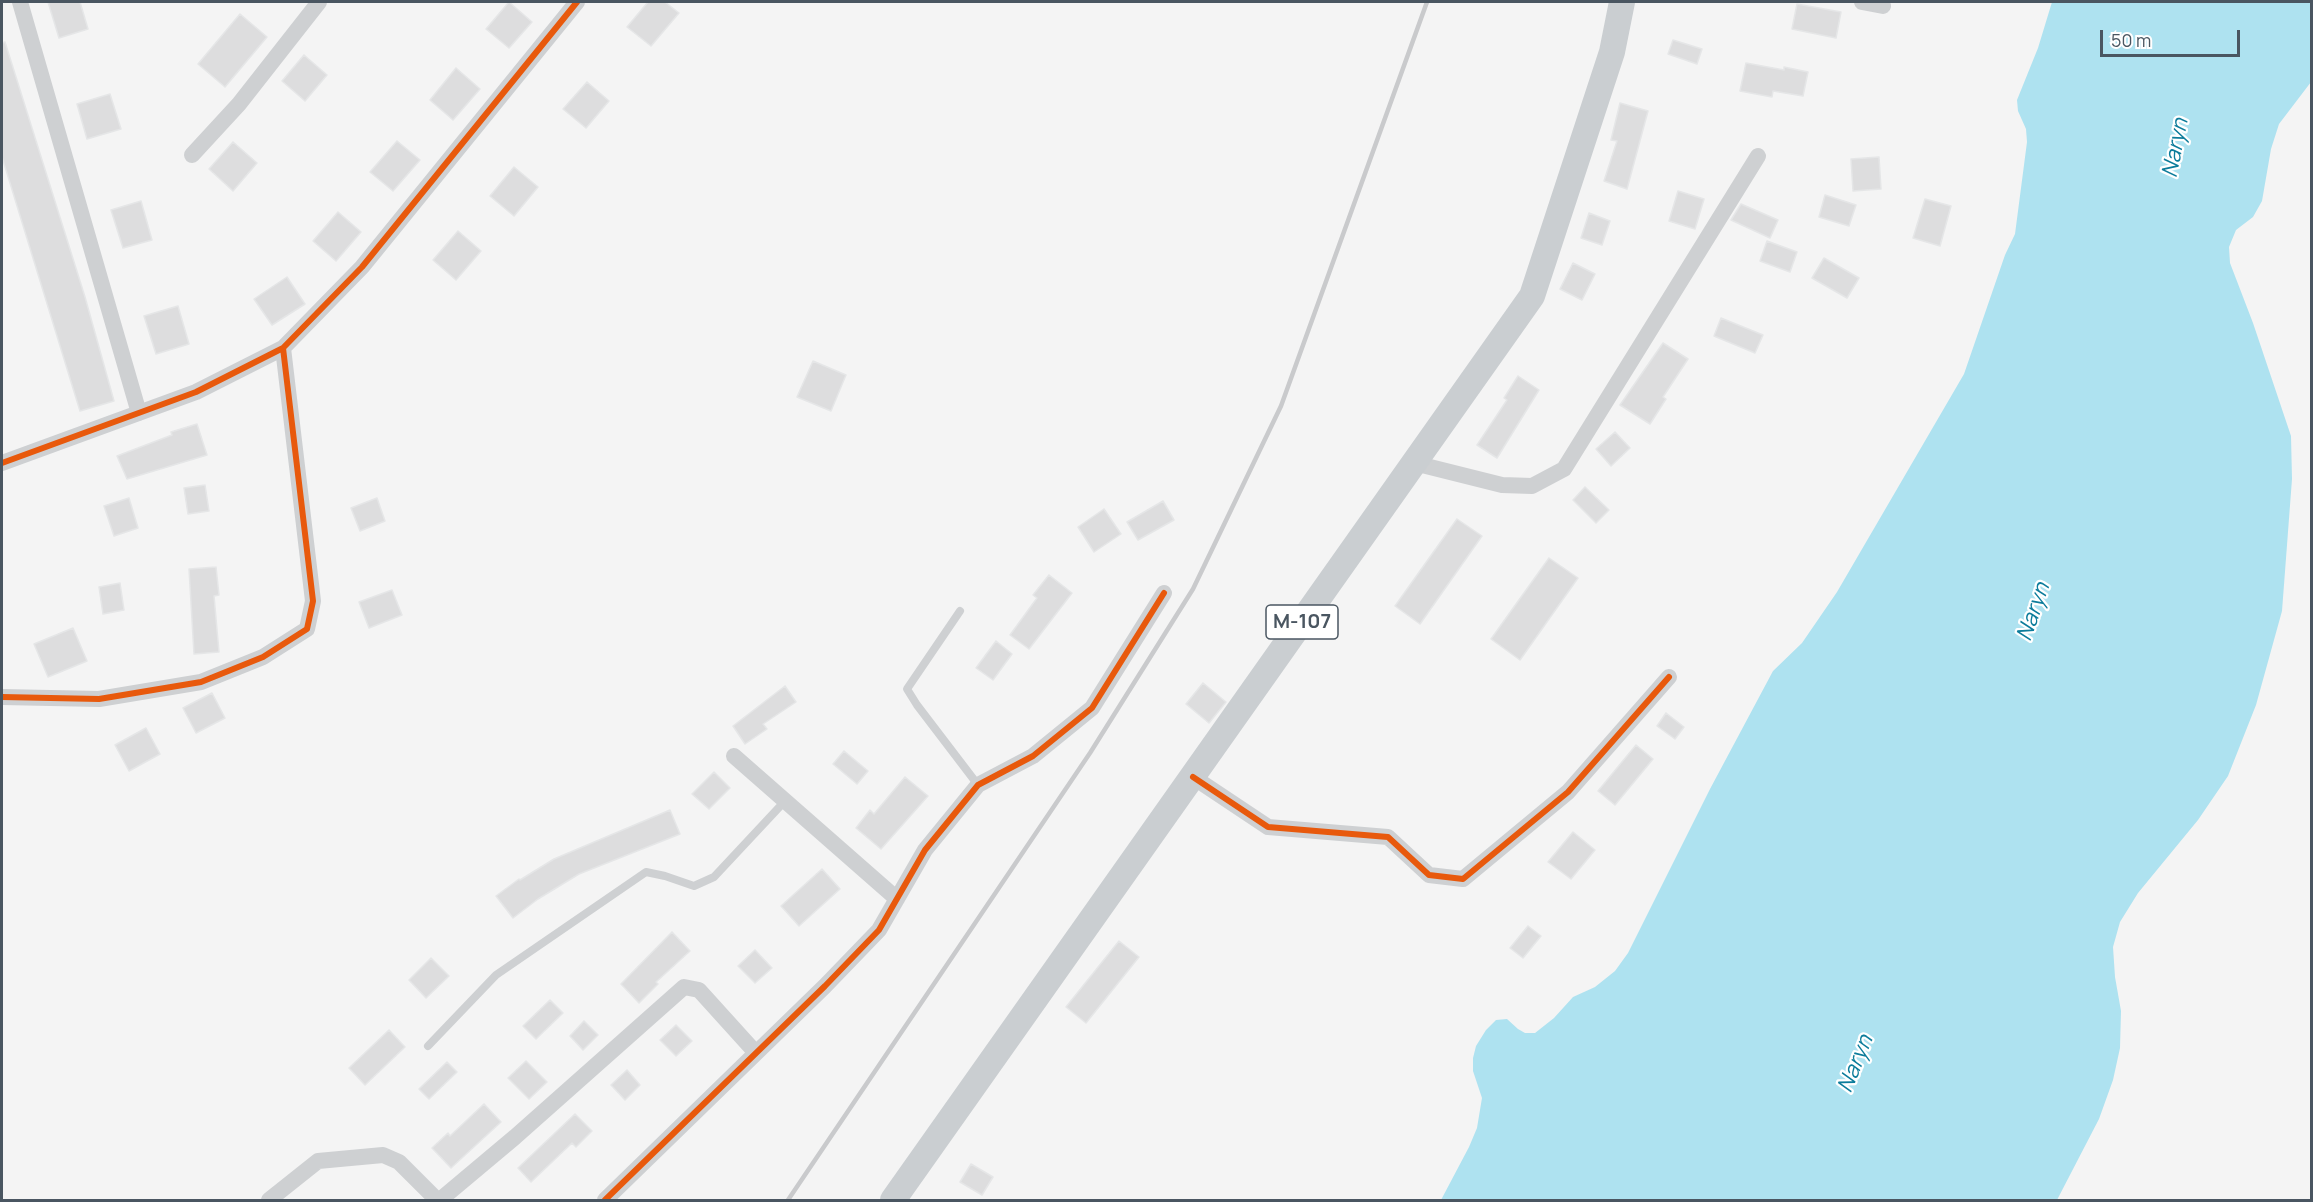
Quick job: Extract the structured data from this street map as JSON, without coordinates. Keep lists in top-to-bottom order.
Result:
{
  "streets": {
    "main road": ["М-107"]
  },
  "water": ["Naryn"],
  "scale_bar": "50 m"
}
